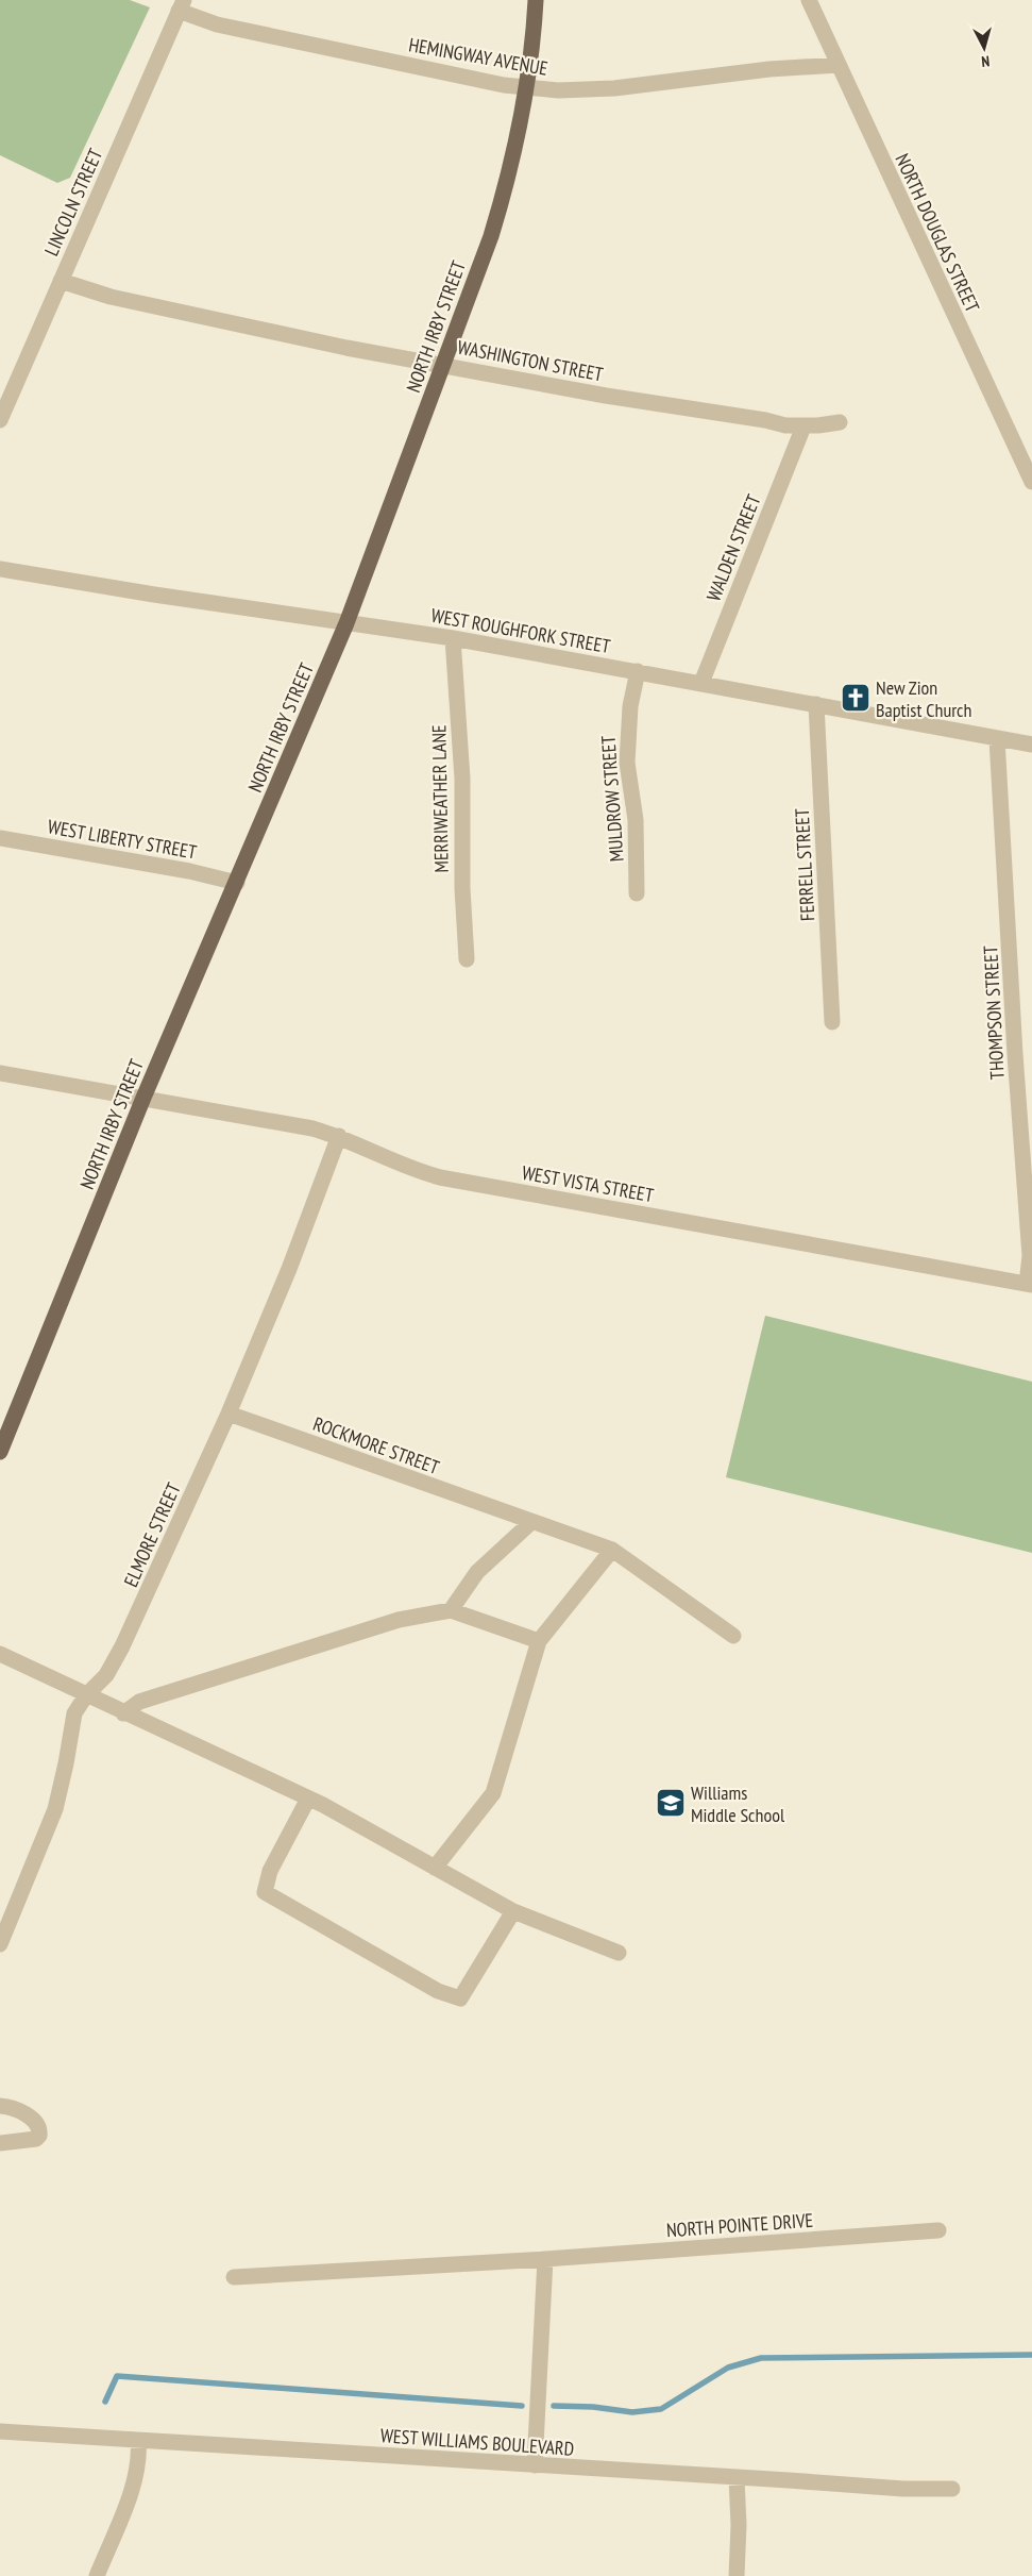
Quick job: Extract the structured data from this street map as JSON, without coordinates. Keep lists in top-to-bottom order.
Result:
{
  "streets": {
    "main road": ["NORTH IRBY STREET"],
    "street": [
      "HEMINGWAY AVENUE",
      "LINCOLN STREET",
      "NORTH DOUGLAS STREET",
      "WASHINGTON STREET",
      "WALDEN STREET",
      "WEST ROUGHFORK STREET",
      "MERRIWEATHER LANE",
      "MULDROW STREET",
      "WEST LIBERTY STREET",
      "FERRELL STREET",
      "THOMPSON STREET",
      "WEST VISTA STREET",
      "ROCKMORE STREET",
      "ELMORE STREET",
      "NORTH POINTE DRIVE",
      "WEST WILLIAMS BOULEVARD"
    ]
  },
  "crossings": [
    ["HEMINGWAY AVENUE", "LINCOLN STREET"],
    ["HEMINGWAY AVENUE", "NORTH DOUGLAS STREET"],
    ["HEMINGWAY AVENUE", "NORTH IRBY STREET"],
    ["LINCOLN STREET", "WASHINGTON STREET"],
    ["NORTH IRBY STREET", "WASHINGTON STREET"],
    ["NORTH IRBY STREET", "WEST ROUGHFORK STREET"],
    ["NORTH IRBY STREET", "WEST LIBERTY STREET"],
    ["NORTH IRBY STREET", "WEST VISTA STREET"],
    ["WASHINGTON STREET", "WALDEN STREET"],
    ["WALDEN STREET", "WEST ROUGHFORK STREET"],
    ["WEST ROUGHFORK STREET", "MERRIWEATHER LANE"],
    ["WEST ROUGHFORK STREET", "MULDROW STREET"],
    ["WEST ROUGHFORK STREET", "FERRELL STREET"],
    ["WEST ROUGHFORK STREET", "THOMPSON STREET"],
    ["THOMPSON STREET", "WEST VISTA STREET"],
    ["WEST VISTA STREET", "ELMORE STREET"],
    ["ROCKMORE STREET", "ELMORE STREET"]
  ],
  "places": {
    "church": ["New Zion Baptist Church"],
    "school or university": ["Williams Middle School"]
  },
  "north": "bottom"
}
